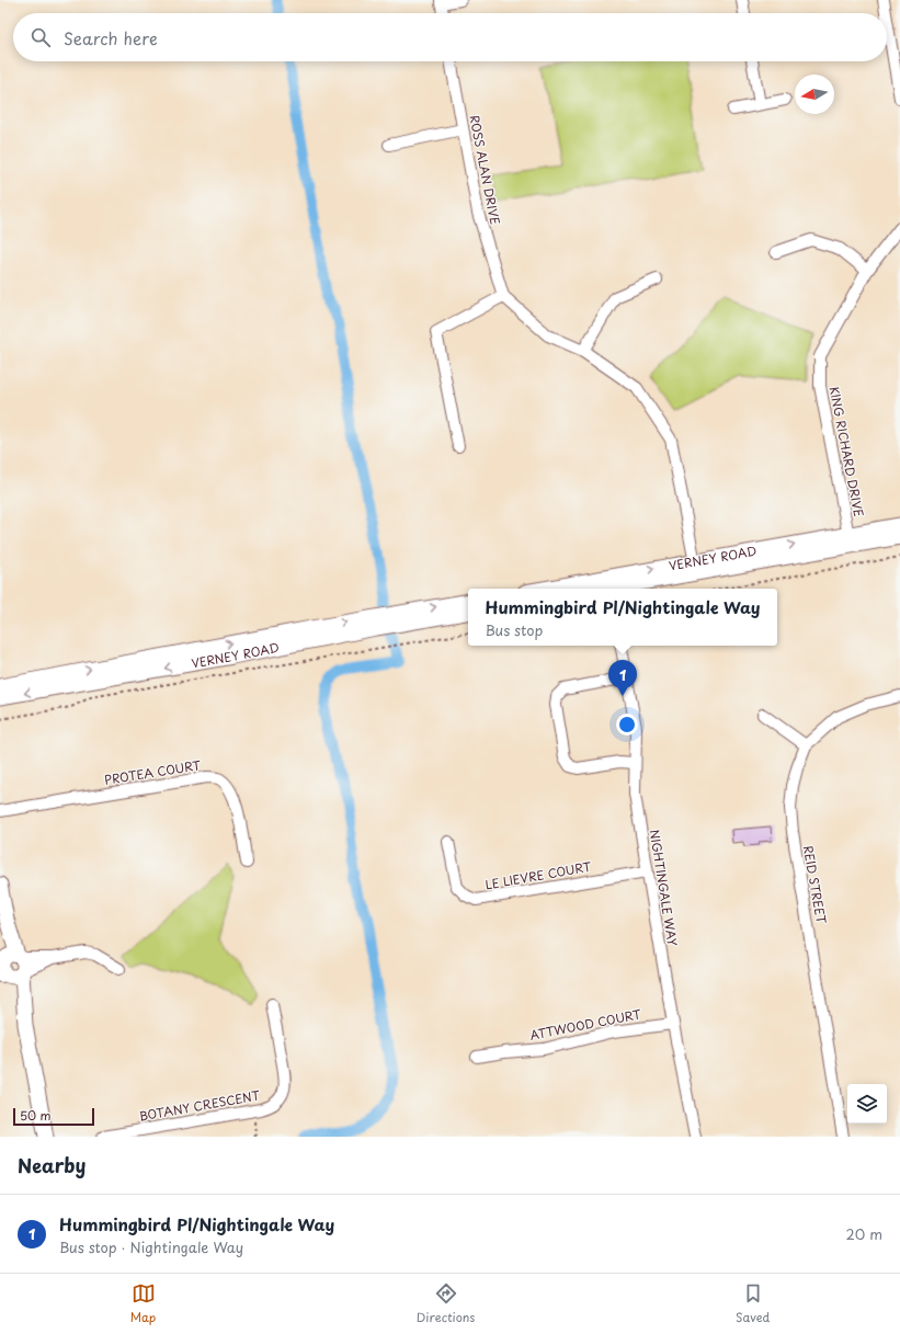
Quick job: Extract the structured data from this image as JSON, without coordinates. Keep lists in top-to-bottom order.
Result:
{
  "streets": {
    "street": [
      "ROSS ALAN DRIVE",
      "KING RICHARD DRIVE",
      "VERNEY ROAD",
      "PROTEA COURT",
      "LE LIEVRE COURT",
      "REID STREET",
      "NIGHTINGALE WAY",
      "ATTWOOD COURT",
      "BOTANY CRESCENT"
    ]
  },
  "crossings": [
    ["KING RICHARD DRIVE", "VERNEY ROAD"],
    ["LE LIEVRE COURT", "NIGHTINGALE WAY"],
    ["NIGHTINGALE WAY", "ATTWOOD COURT"]
  ],
  "scale_bar": "50 m",
  "north": "left",
  "page": {
    "search": "Search here",
    "popup": ["Hummingbird Pl/Nightingale Way", "Bus stop"],
    "pins": "1",
    "scale": "50 m",
    "heading": "Nearby",
    "list": [
      {
        "mark": "1",
        "name": "Hummingbird Pl/Nightingale Way",
        "note": "Bus stop · Nightingale Way",
        "value": "20 m"
      }
    ],
    "nav": ["Map", "Directions", "Saved"]
  }
}
